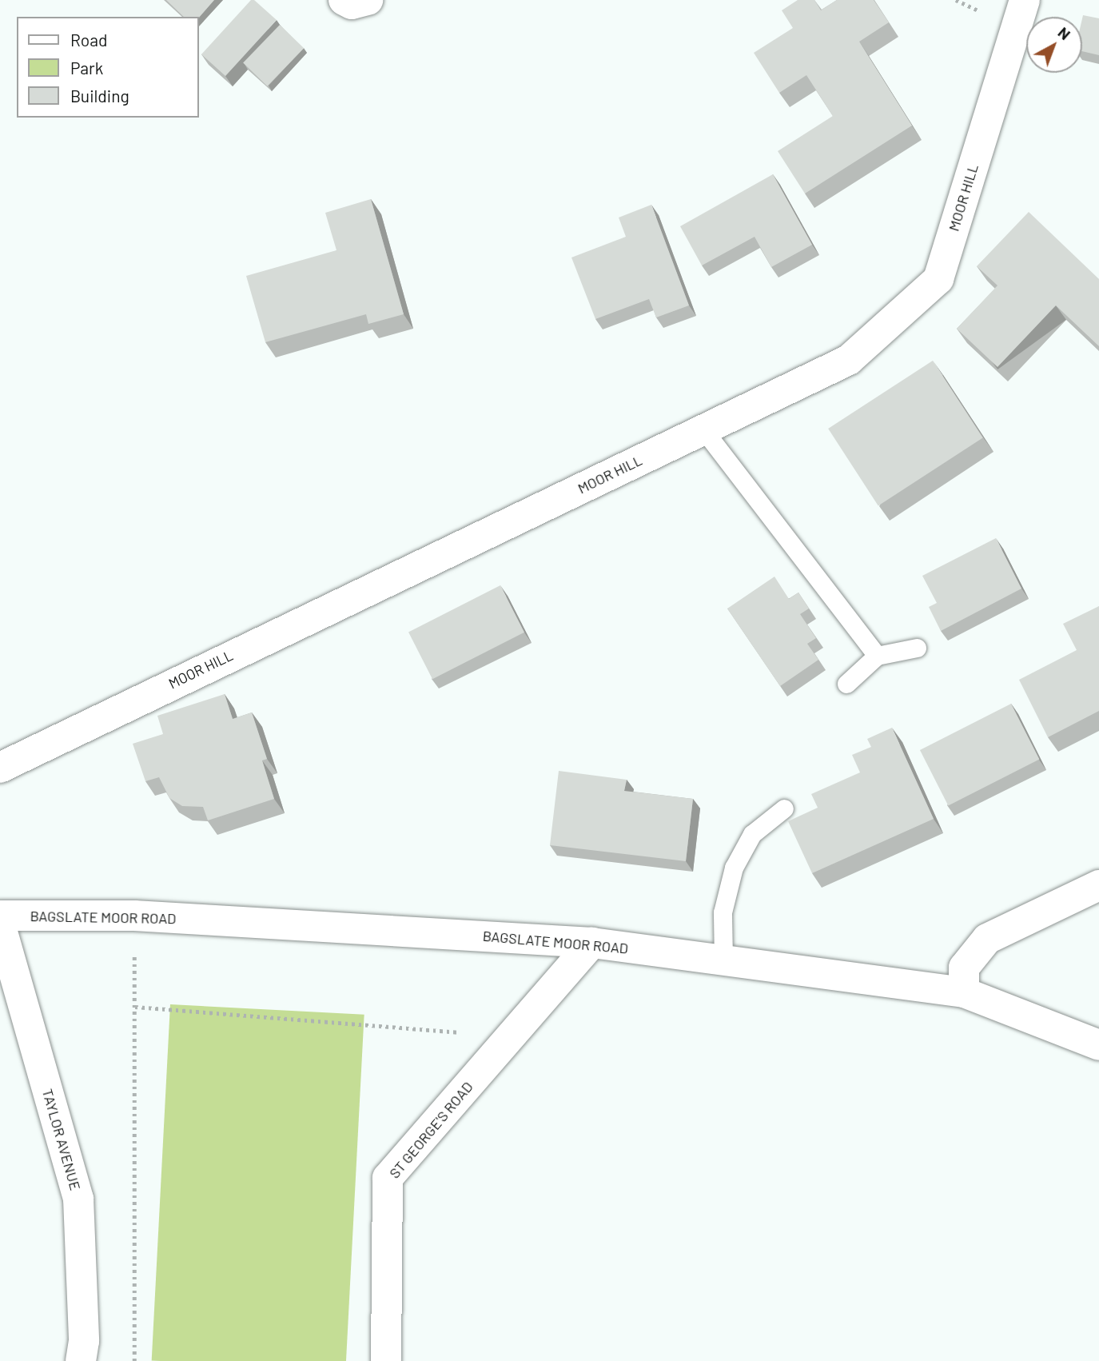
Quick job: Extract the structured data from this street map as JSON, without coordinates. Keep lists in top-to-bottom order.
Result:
{
  "streets": {
    "street": [
      "MOOR HILL",
      "BAGSLATE MOOR ROAD",
      "ST GEORGE'S ROAD",
      "TAYLOR AVENUE"
    ]
  },
  "crossings": [
    ["BAGSLATE MOOR ROAD", "ST GEORGE'S ROAD"]
  ],
  "legend": ["Road", "Park", "Building"],
  "north": "top right"
}
